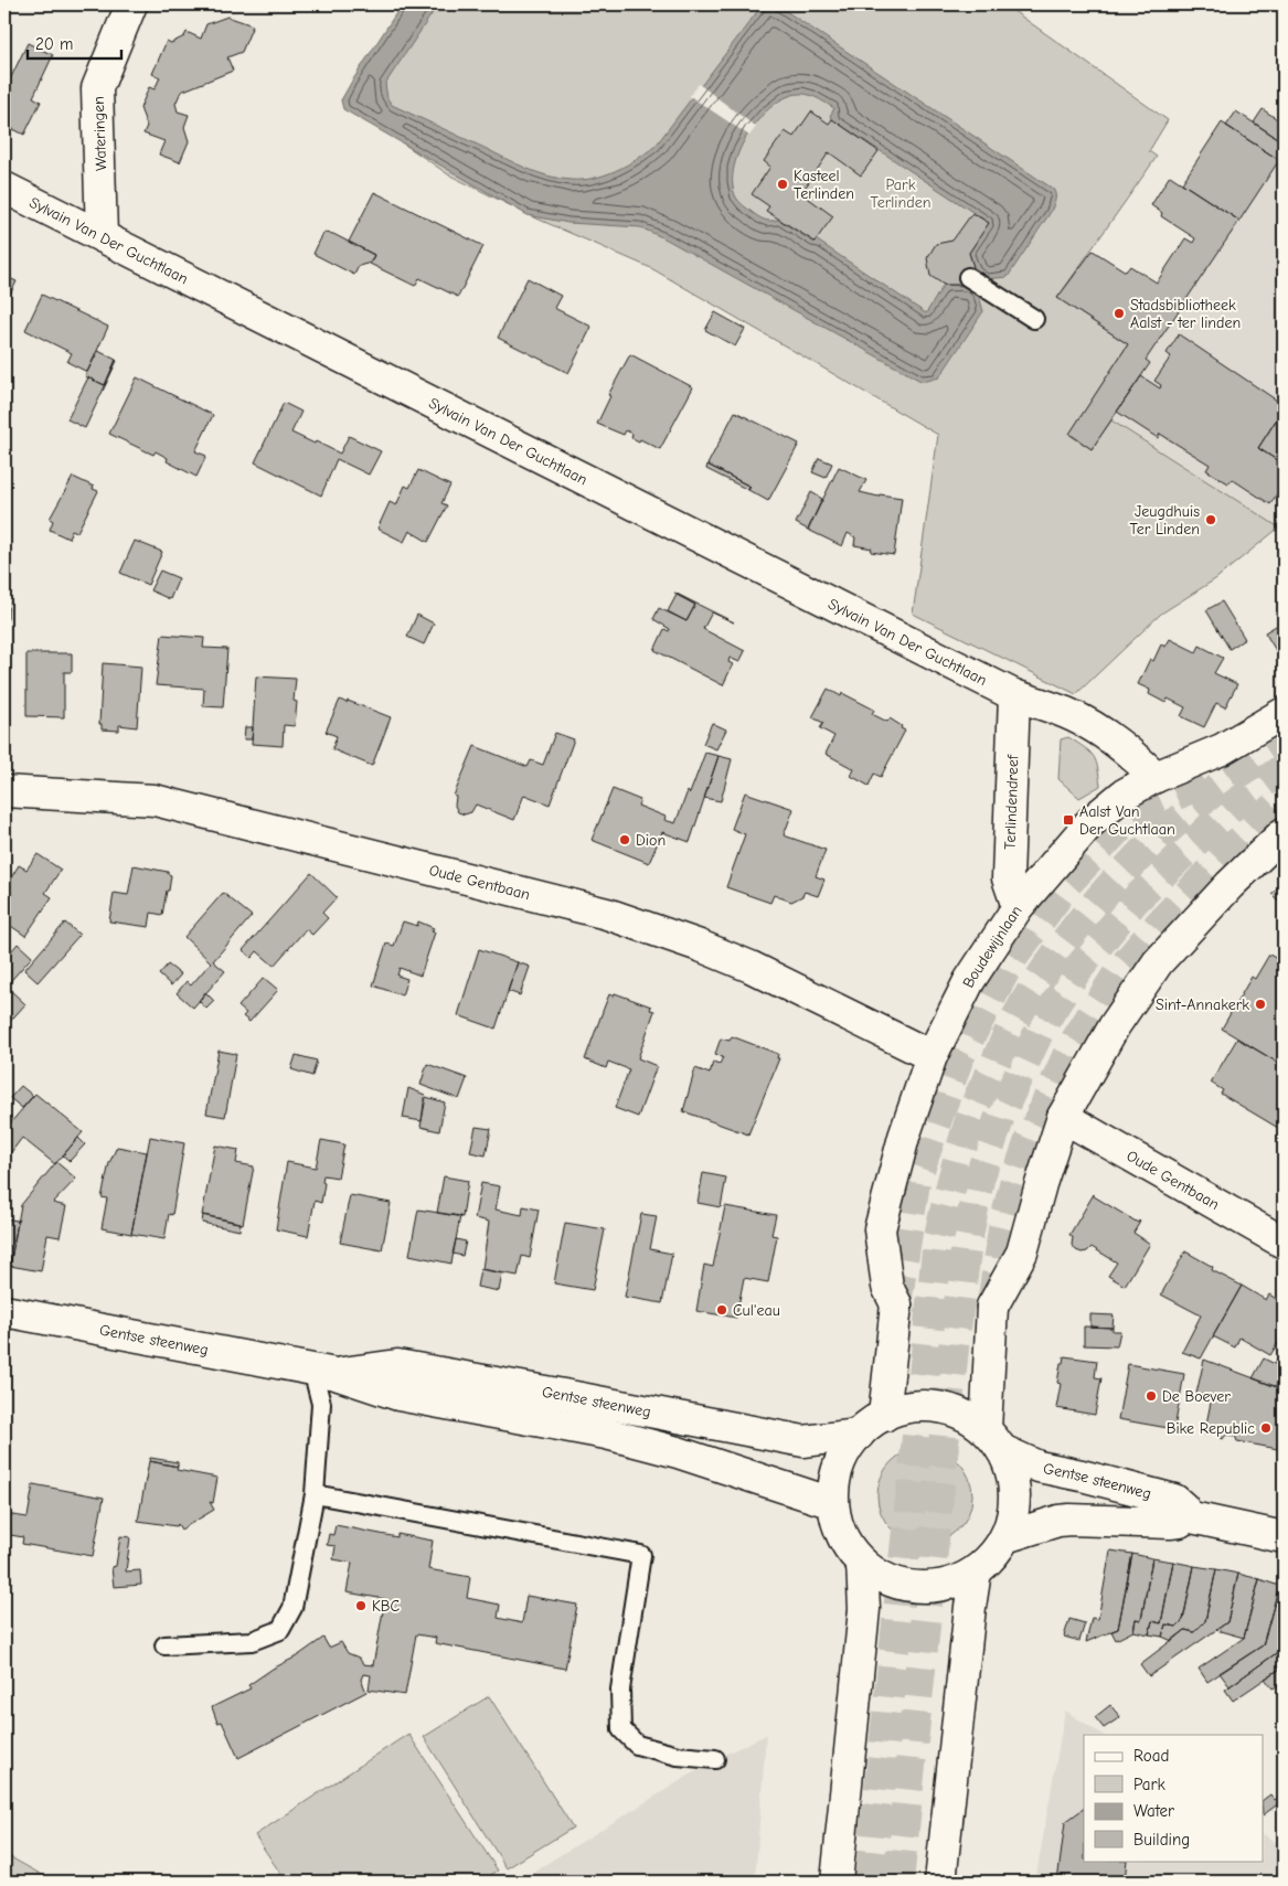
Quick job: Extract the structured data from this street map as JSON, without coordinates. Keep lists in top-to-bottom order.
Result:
{
  "streets": {
    "main road": [
      "Wateringen",
      "Sylvain Van Der Guchtlaan",
      "Terlindendreef",
      "Oude Gentbaan",
      "Boudewijnlaan",
      "Gentse steenweg"
    ]
  },
  "crossings": [
    ["Wateringen", "Sylvain Van Der Guchtlaan"],
    ["Sylvain Van Der Guchtlaan", "Terlindendreef"],
    ["Sylvain Van Der Guchtlaan", "Boudewijnlaan"],
    ["Terlindendreef", "Boudewijnlaan"],
    ["Oude Gentbaan", "Boudewijnlaan"],
    ["Boudewijnlaan", "Gentse steenweg"]
  ],
  "parks": ["Park Terlinden"],
  "places": {
    "other": [
      "Kasteel Terlinden",
      "Stadsbibliotheek Aalst - ter linden",
      "Jeugdhuis Ter Linden",
      "Dion",
      "Sint-Annakerk",
      "Cul'eau",
      "De Boever",
      "Bike Republic",
      "KBC"
    ],
    "transit": ["Aalst Van Der Guchtlaan"]
  },
  "legend": [
    "Road",
    "Park",
    "Water",
    "Building"
  ],
  "scale_bar": "20 m"
}
